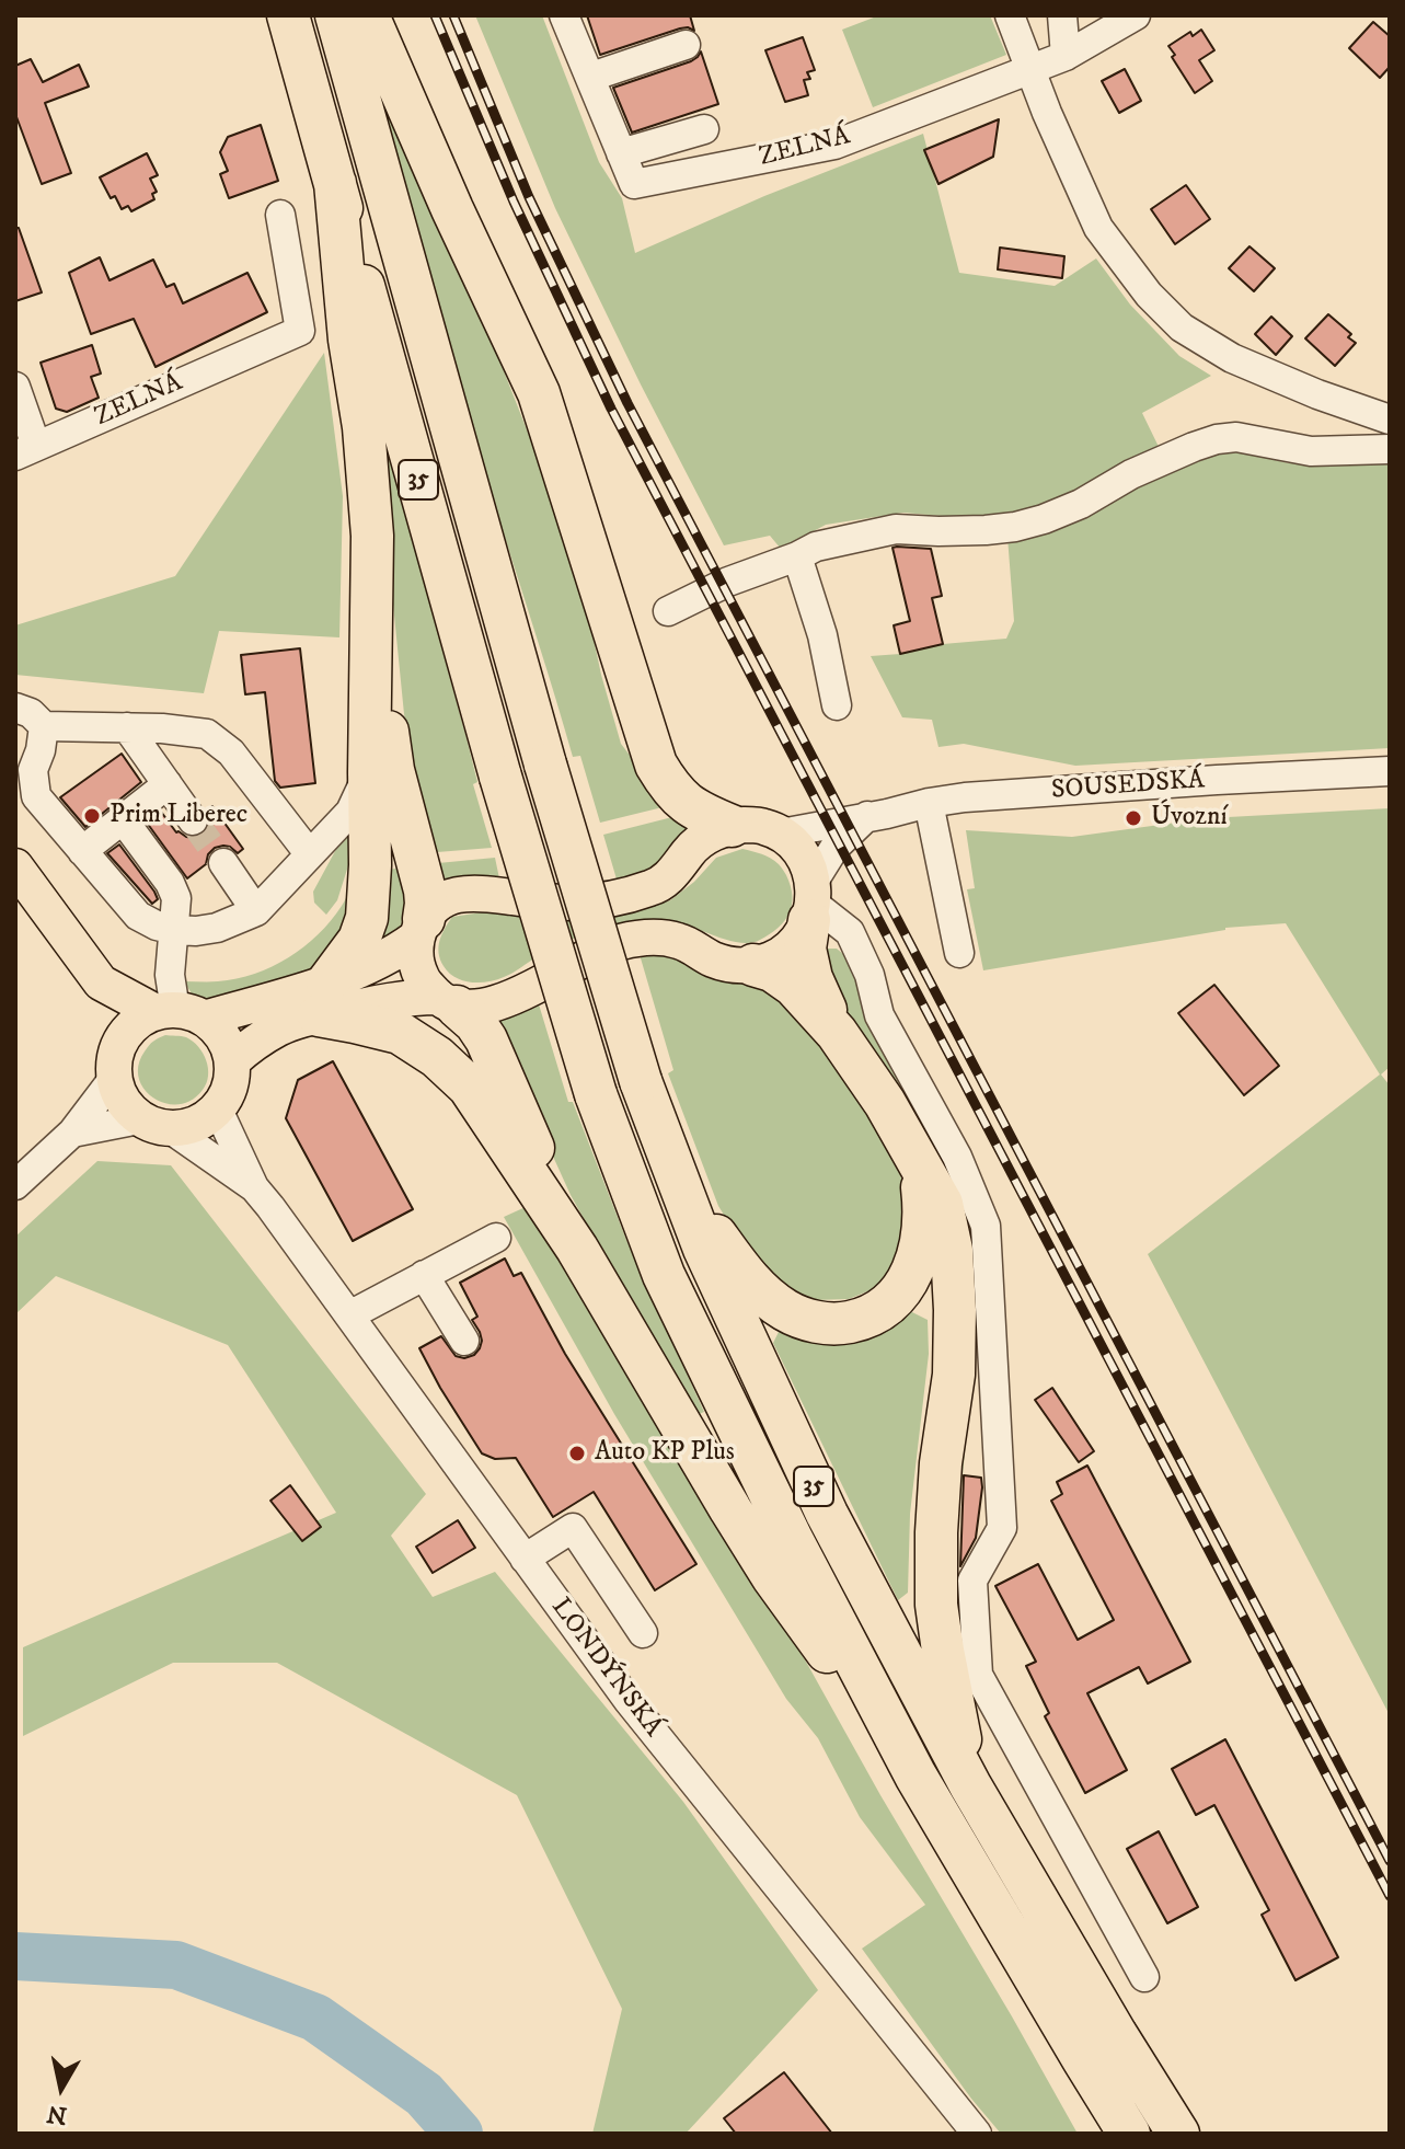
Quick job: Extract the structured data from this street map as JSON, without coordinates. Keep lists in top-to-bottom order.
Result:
{
  "streets": {
    "highway": ["35"],
    "main road": ["LONDÝNSKÁ"],
    "street": ["ZELNÁ", "SOUSEDSKÁ"]
  },
  "places": ["Prim Liberec", "Úvozní", "Auto KP Plus"],
  "north": "bottom"
}
